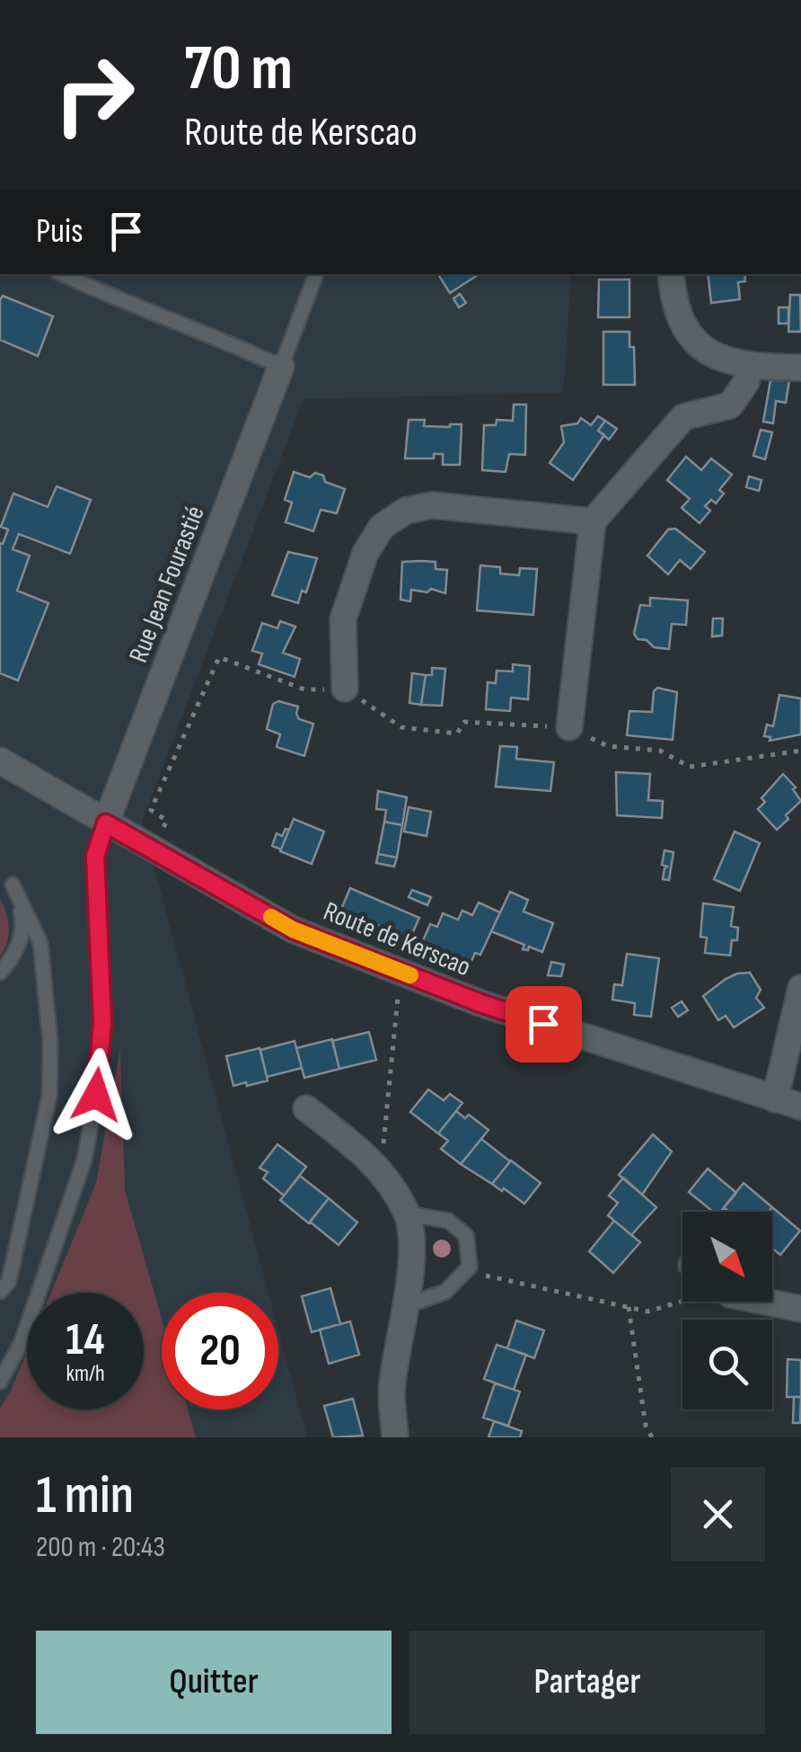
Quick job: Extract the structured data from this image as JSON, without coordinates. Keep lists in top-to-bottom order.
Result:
{
  "streets": {
    "street": ["Rue Jean Fourastié", "Route de Kerscao"]
  },
  "crossings": [
    ["Rue Jean Fourastié", "Route de Kerscao"]
  ],
  "north": "bottom right",
  "page": {
    "turn": ["70 m", "Route de Kerscao"],
    "then": "Puis",
    "speed": "14 km/h",
    "limit": "20",
    "heading": ["1 min", "200 m · 20:43"],
    "buttons": ["Quitter", "Partager"]
  }
}
